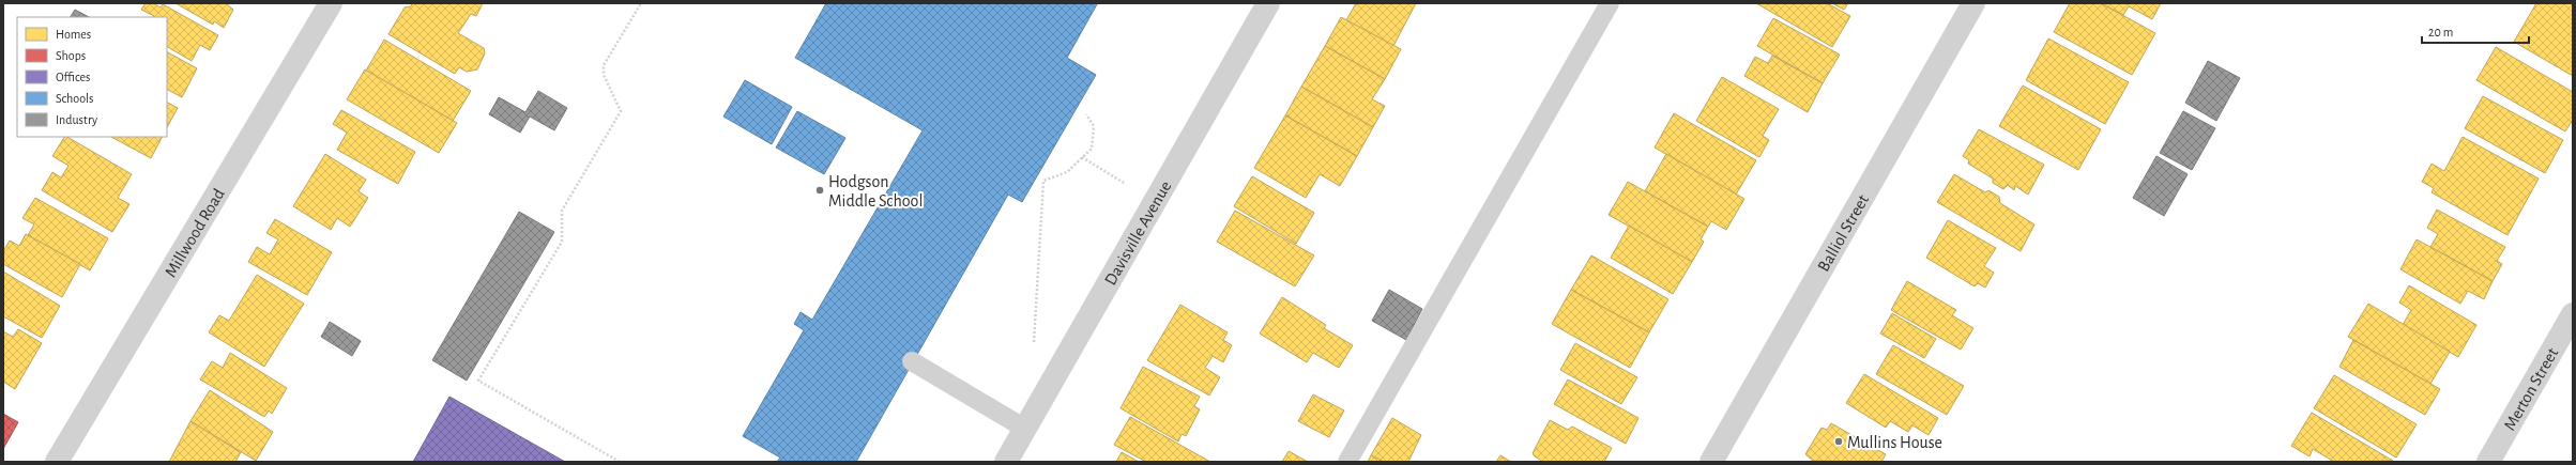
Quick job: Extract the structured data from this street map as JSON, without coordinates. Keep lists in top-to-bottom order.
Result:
{
  "streets": {
    "street": [
      "Millwood Road",
      "Davisville Avenue",
      "Balliol Street",
      "Merton Street"
    ]
  },
  "places": ["Hodgson Middle School", "Mullins House"],
  "legend": [
    "Homes",
    "Shops",
    "Offices",
    "Schools",
    "Industry"
  ],
  "scale_bar": "20 m"
}
